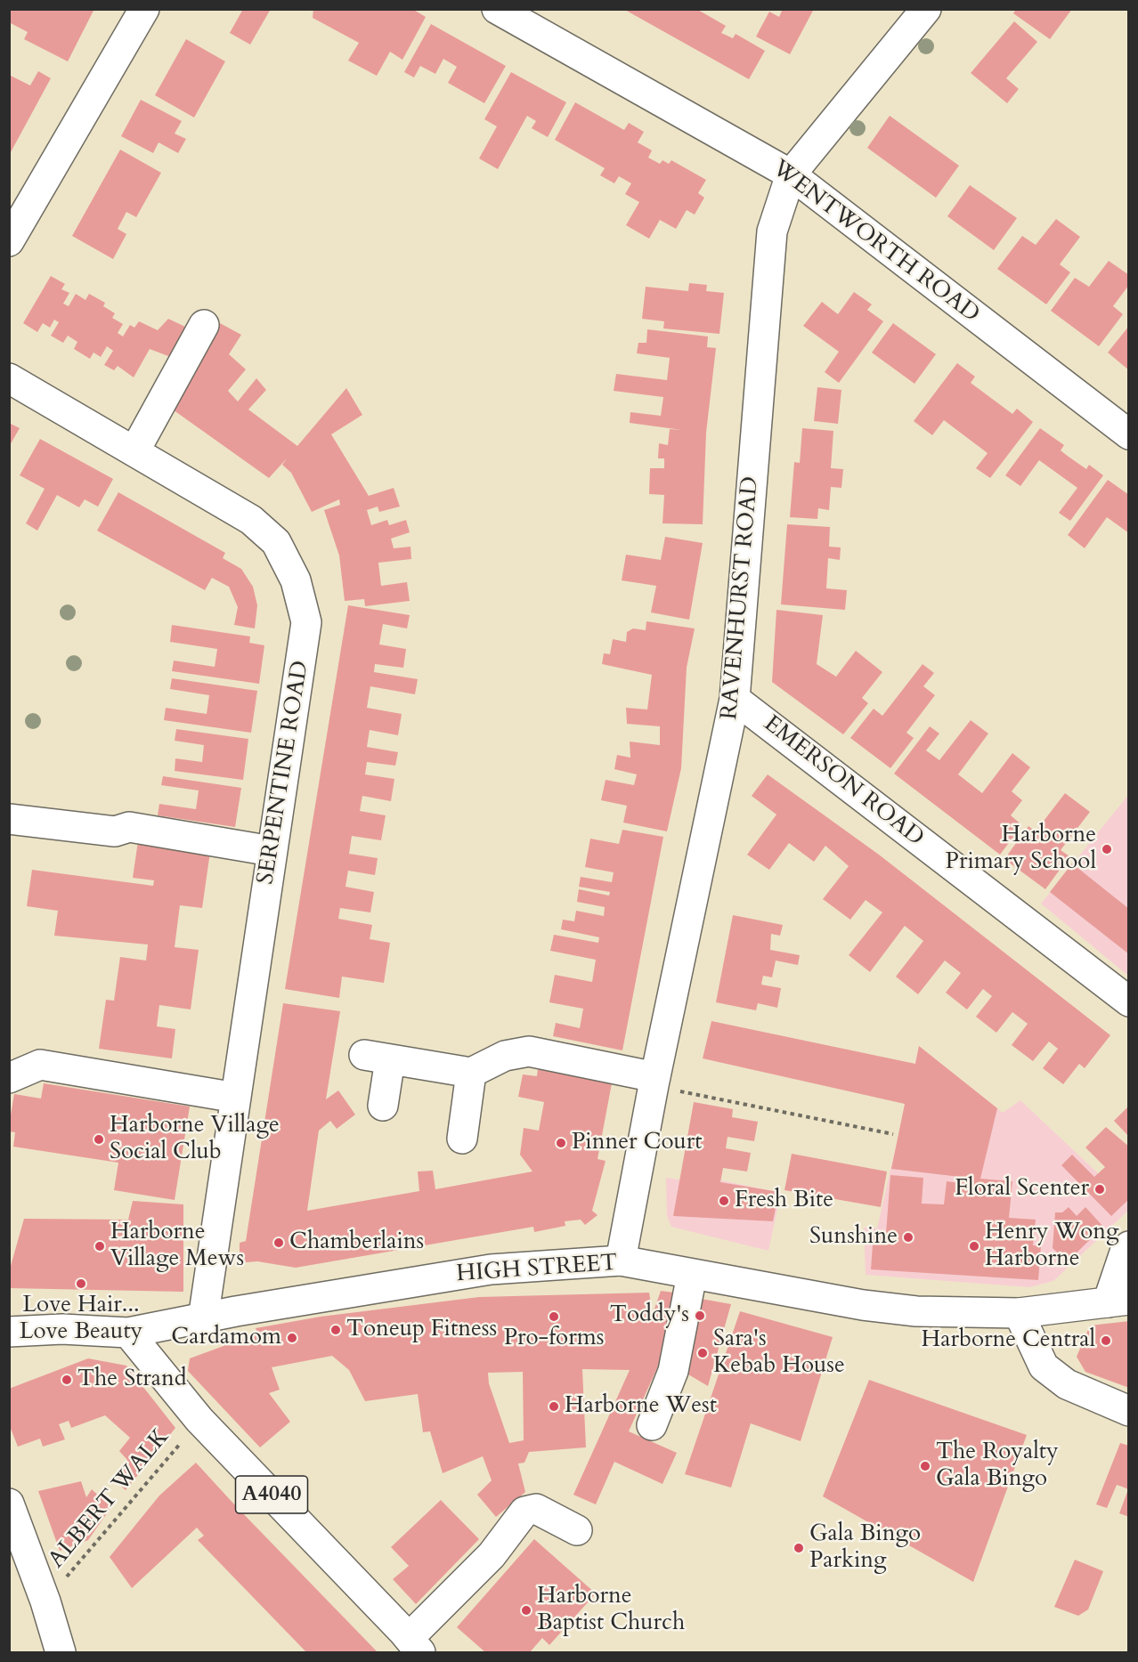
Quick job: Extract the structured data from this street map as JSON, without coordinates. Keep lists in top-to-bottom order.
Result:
{
  "streets": {
    "street": [
      "WENTWORTH ROAD",
      "RAVENHURST ROAD",
      "SERPENTINE ROAD",
      "EMERSON ROAD",
      "HIGH STREET",
      "A4040"
    ],
    "path": ["ALBERT WALK"]
  },
  "crossings": [
    ["WENTWORTH ROAD", "RAVENHURST ROAD"],
    ["RAVENHURST ROAD", "EMERSON ROAD"],
    ["RAVENHURST ROAD", "HIGH STREET"],
    ["SERPENTINE ROAD", "HIGH STREET"],
    ["HIGH STREET", "A4040"],
    ["A4040", "ALBERT WALK"]
  ],
  "places": [
    "Harborne Primary School",
    "Harborne Village Social Club",
    "Pinner Court",
    "Floral Scenter",
    "Fresh Bite",
    "Sunshine",
    "Chamberlains",
    "Harborne Village Mews",
    "Henry Wong Harborne",
    "Love Hair... Love Beauty",
    "Toddy's",
    "Pro-forms",
    "Toneup Fitness",
    "Cardamom",
    "Harborne Central",
    "Sara's Kebab House",
    "The Strand",
    "Harborne West",
    "The Royalty Gala Bingo",
    "Gala Bingo Parking",
    "Harborne Baptist Church"
  ]
}
